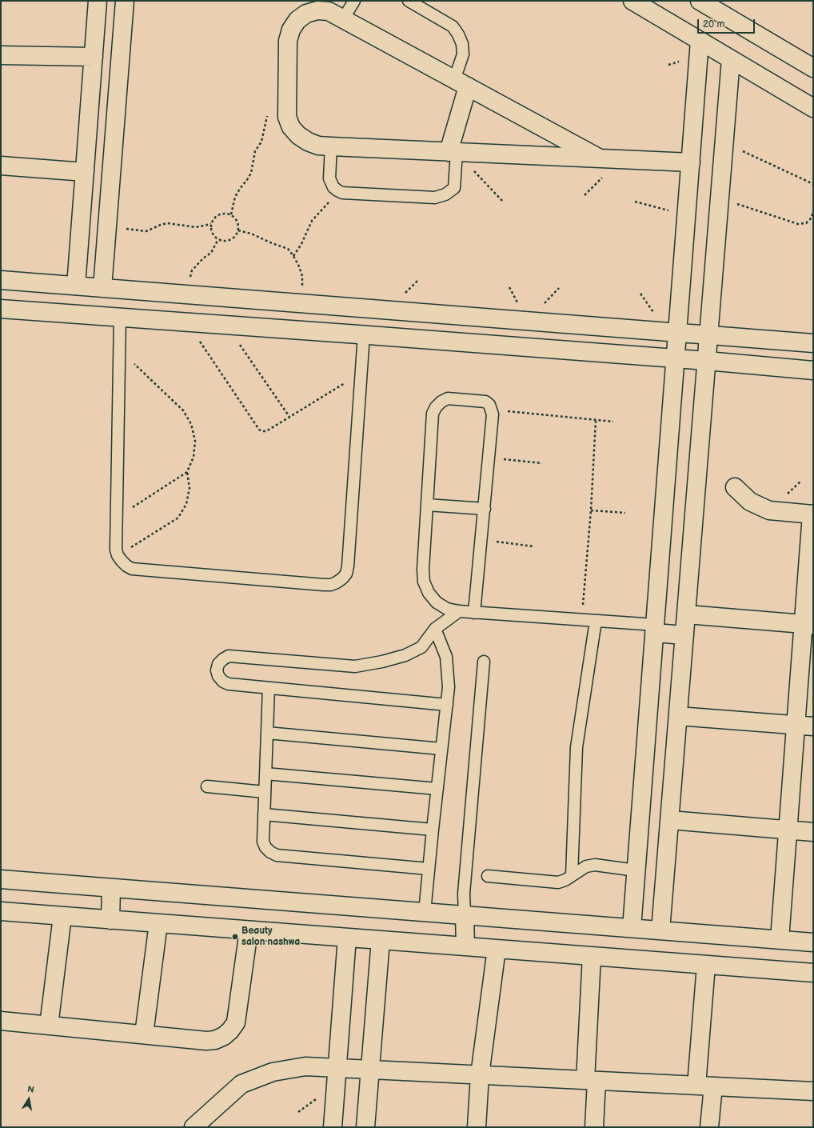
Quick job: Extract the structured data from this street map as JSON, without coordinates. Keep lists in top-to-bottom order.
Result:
{
  "places": ["Beauty salon nashwa"],
  "scale_bar": "20 m",
  "north": "top"
}
